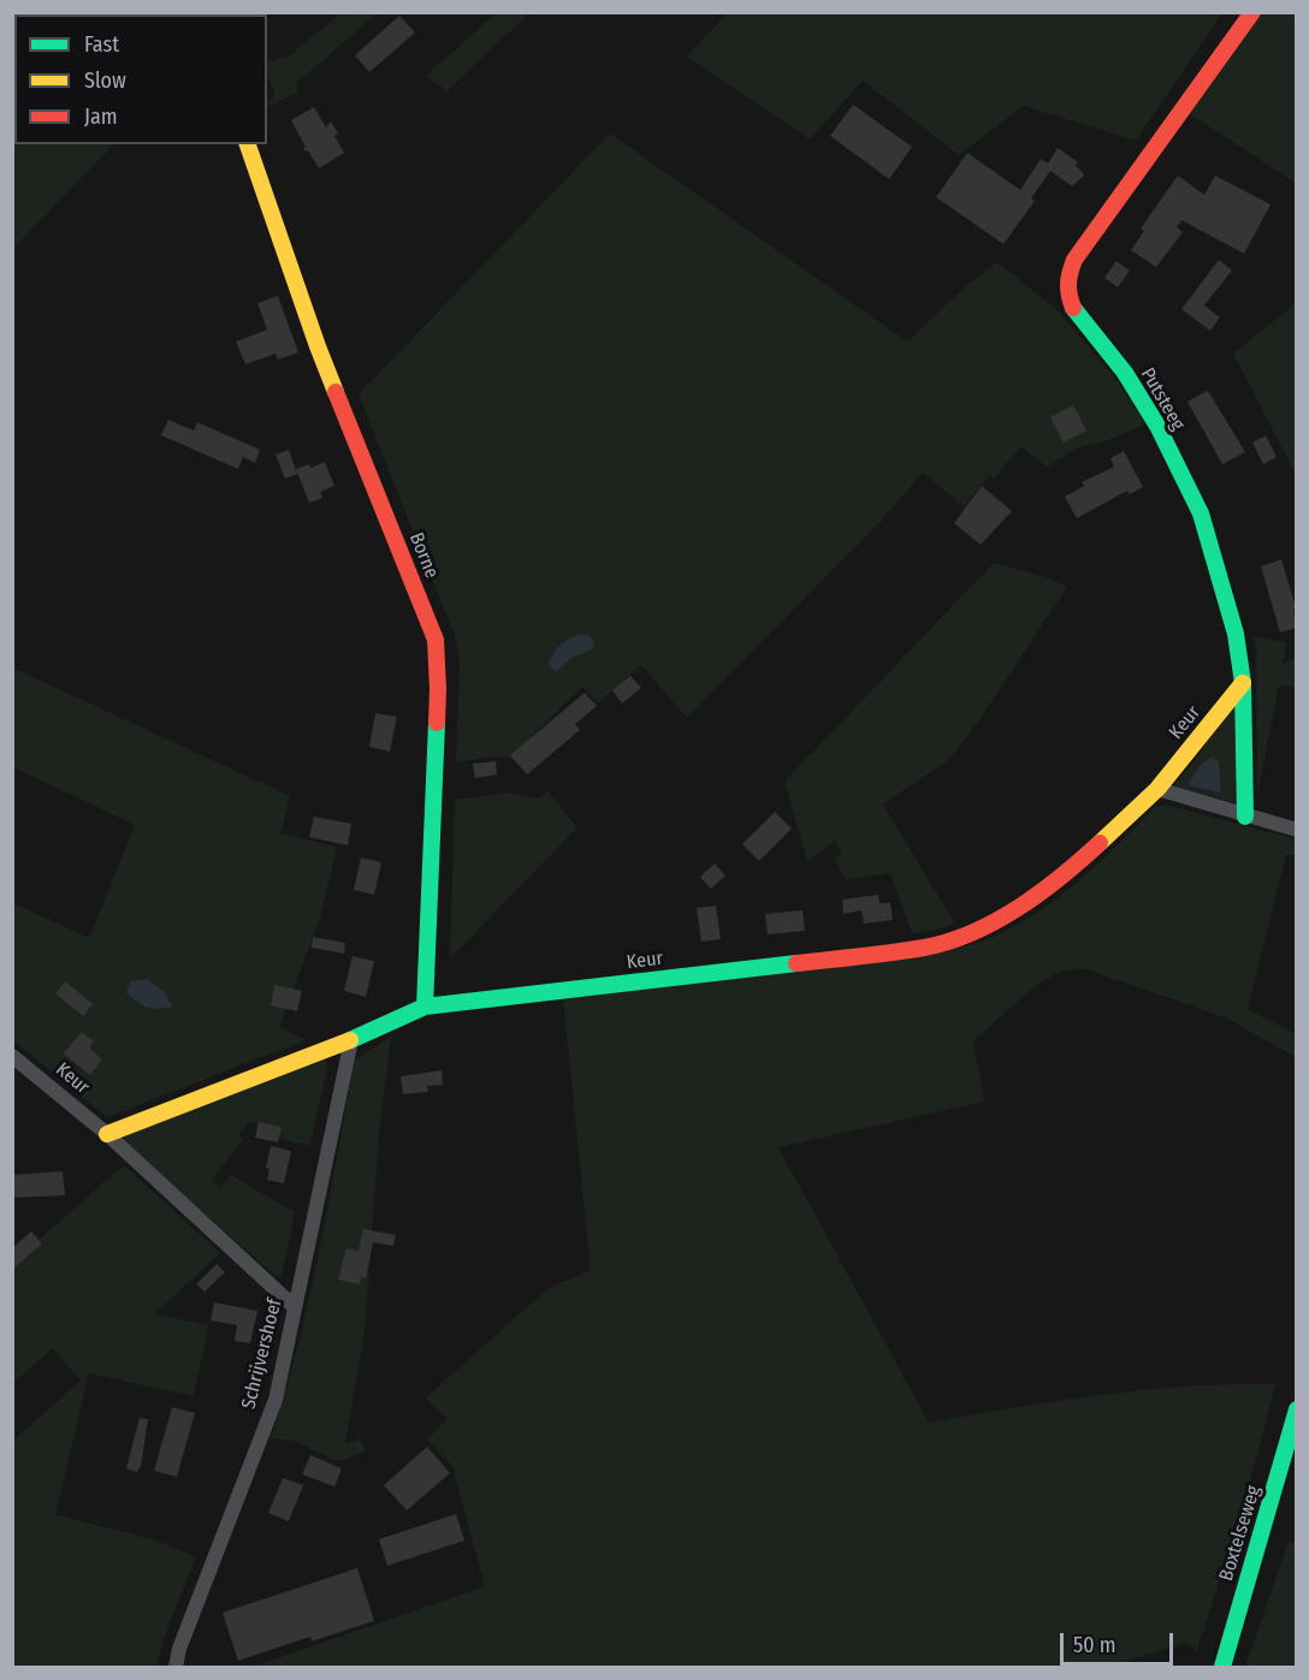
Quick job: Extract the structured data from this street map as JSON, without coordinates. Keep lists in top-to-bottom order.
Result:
{
  "streets": {
    "street": [
      "Putsteeg",
      "Borne",
      "Keur",
      "Schrijvershoef",
      "Boxtelseweg"
    ]
  },
  "crossings": [
    ["Putsteeg", "Keur"],
    ["Borne", "Keur"],
    ["Keur", "Schrijvershoef"]
  ],
  "legend": ["Fast", "Slow", "Jam"],
  "scale_bar": "50 m"
}
